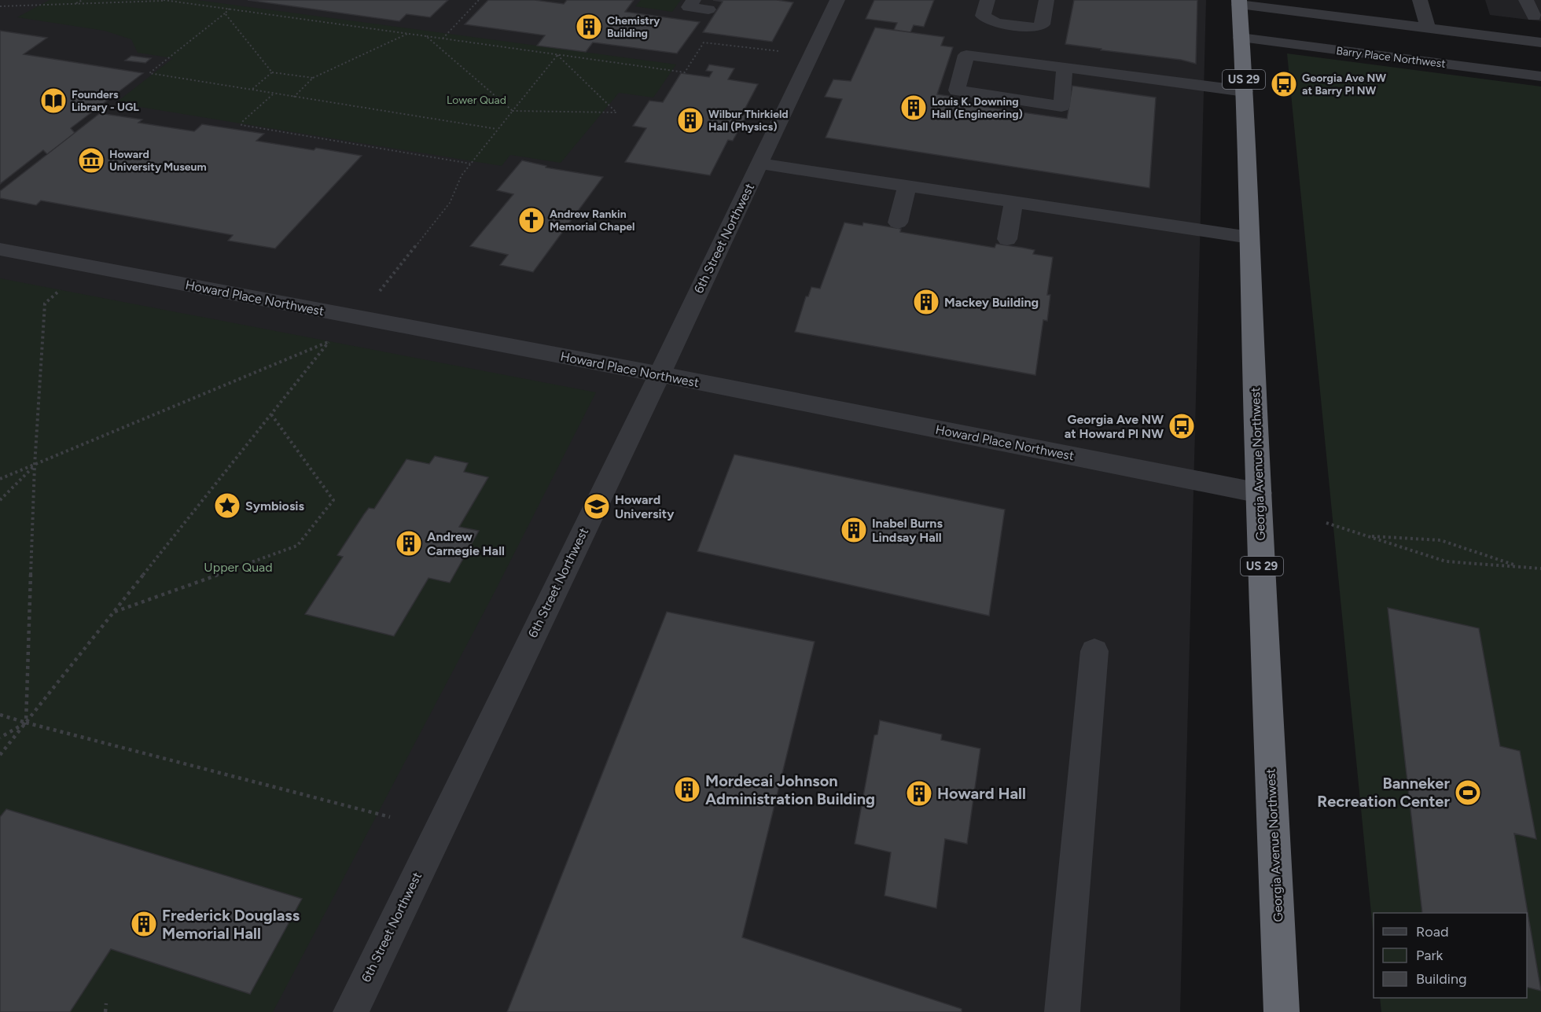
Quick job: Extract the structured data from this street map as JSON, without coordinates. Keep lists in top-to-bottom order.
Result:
{
  "streets": {
    "highway": ["US 29", "Georgia Avenue Northwest"],
    "street": ["Barry Place Northwest", "6th Street Northwest", "Howard Place Northwest"]
  },
  "crossings": [
    ["Barry Place Northwest", "Georgia Avenue Northwest"],
    ["6th Street Northwest", "Howard Place Northwest"],
    ["Howard Place Northwest", "Georgia Avenue Northwest"]
  ],
  "parks": ["Lower Quad", "Upper Quad"],
  "places": {
    "building": [
      "Chemistry Building",
      "Louis K. Downing Hall (Engineering)",
      "Wilbur Thirkield Hall (Physics)",
      "Mackey Building",
      "Inabel Burns Lindsay Hall",
      "Andrew Carnegie Hall",
      "Mordecai Johnson Administration Building",
      "Howard Hall",
      "Frederick Douglass Memorial Hall"
    ],
    "bus stop": ["Georgia Ave NW at Barry Pl NW", "Georgia Ave NW at Howard Pl NW"],
    "library": ["Founders Library - UGL"],
    "museum": ["Howard University Museum"],
    "church": ["Andrew Rankin Memorial Chapel"],
    "place": ["Symbiosis"],
    "school or university": ["Howard University"],
    "sports": ["Banneker Recreation Center"]
  },
  "legend": ["Road", "Park", "Building"]
}
